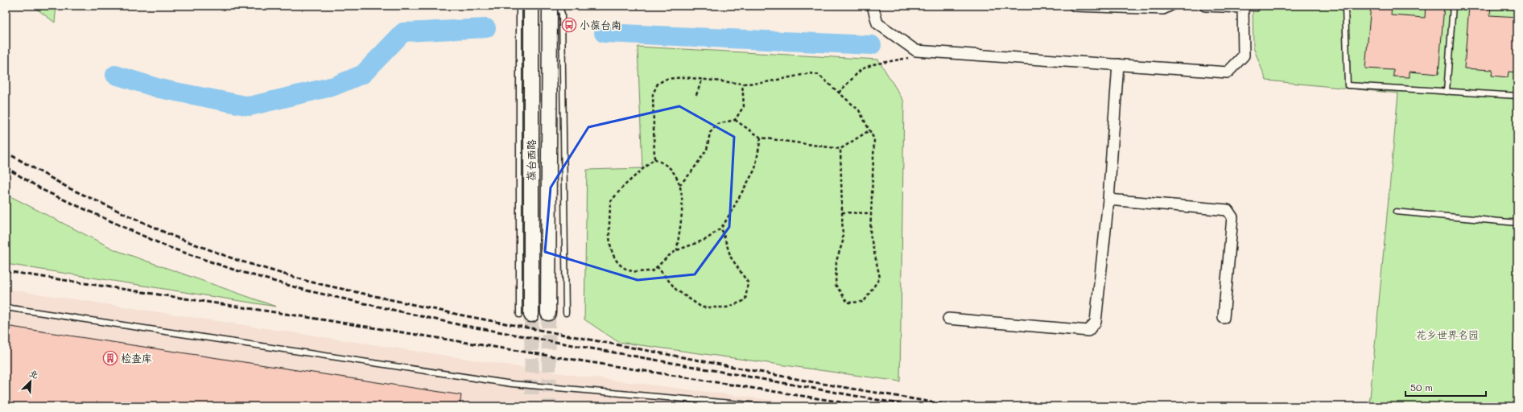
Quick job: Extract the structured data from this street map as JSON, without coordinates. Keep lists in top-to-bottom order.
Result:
{
  "streets": {
    "street": ["葆台西路"]
  },
  "parks": ["花乡世界名园"],
  "places": {
    "bus stop": ["小葆台南"],
    "building": ["检查库"]
  },
  "scale_bar": "50 m",
  "north": "top right"
}
